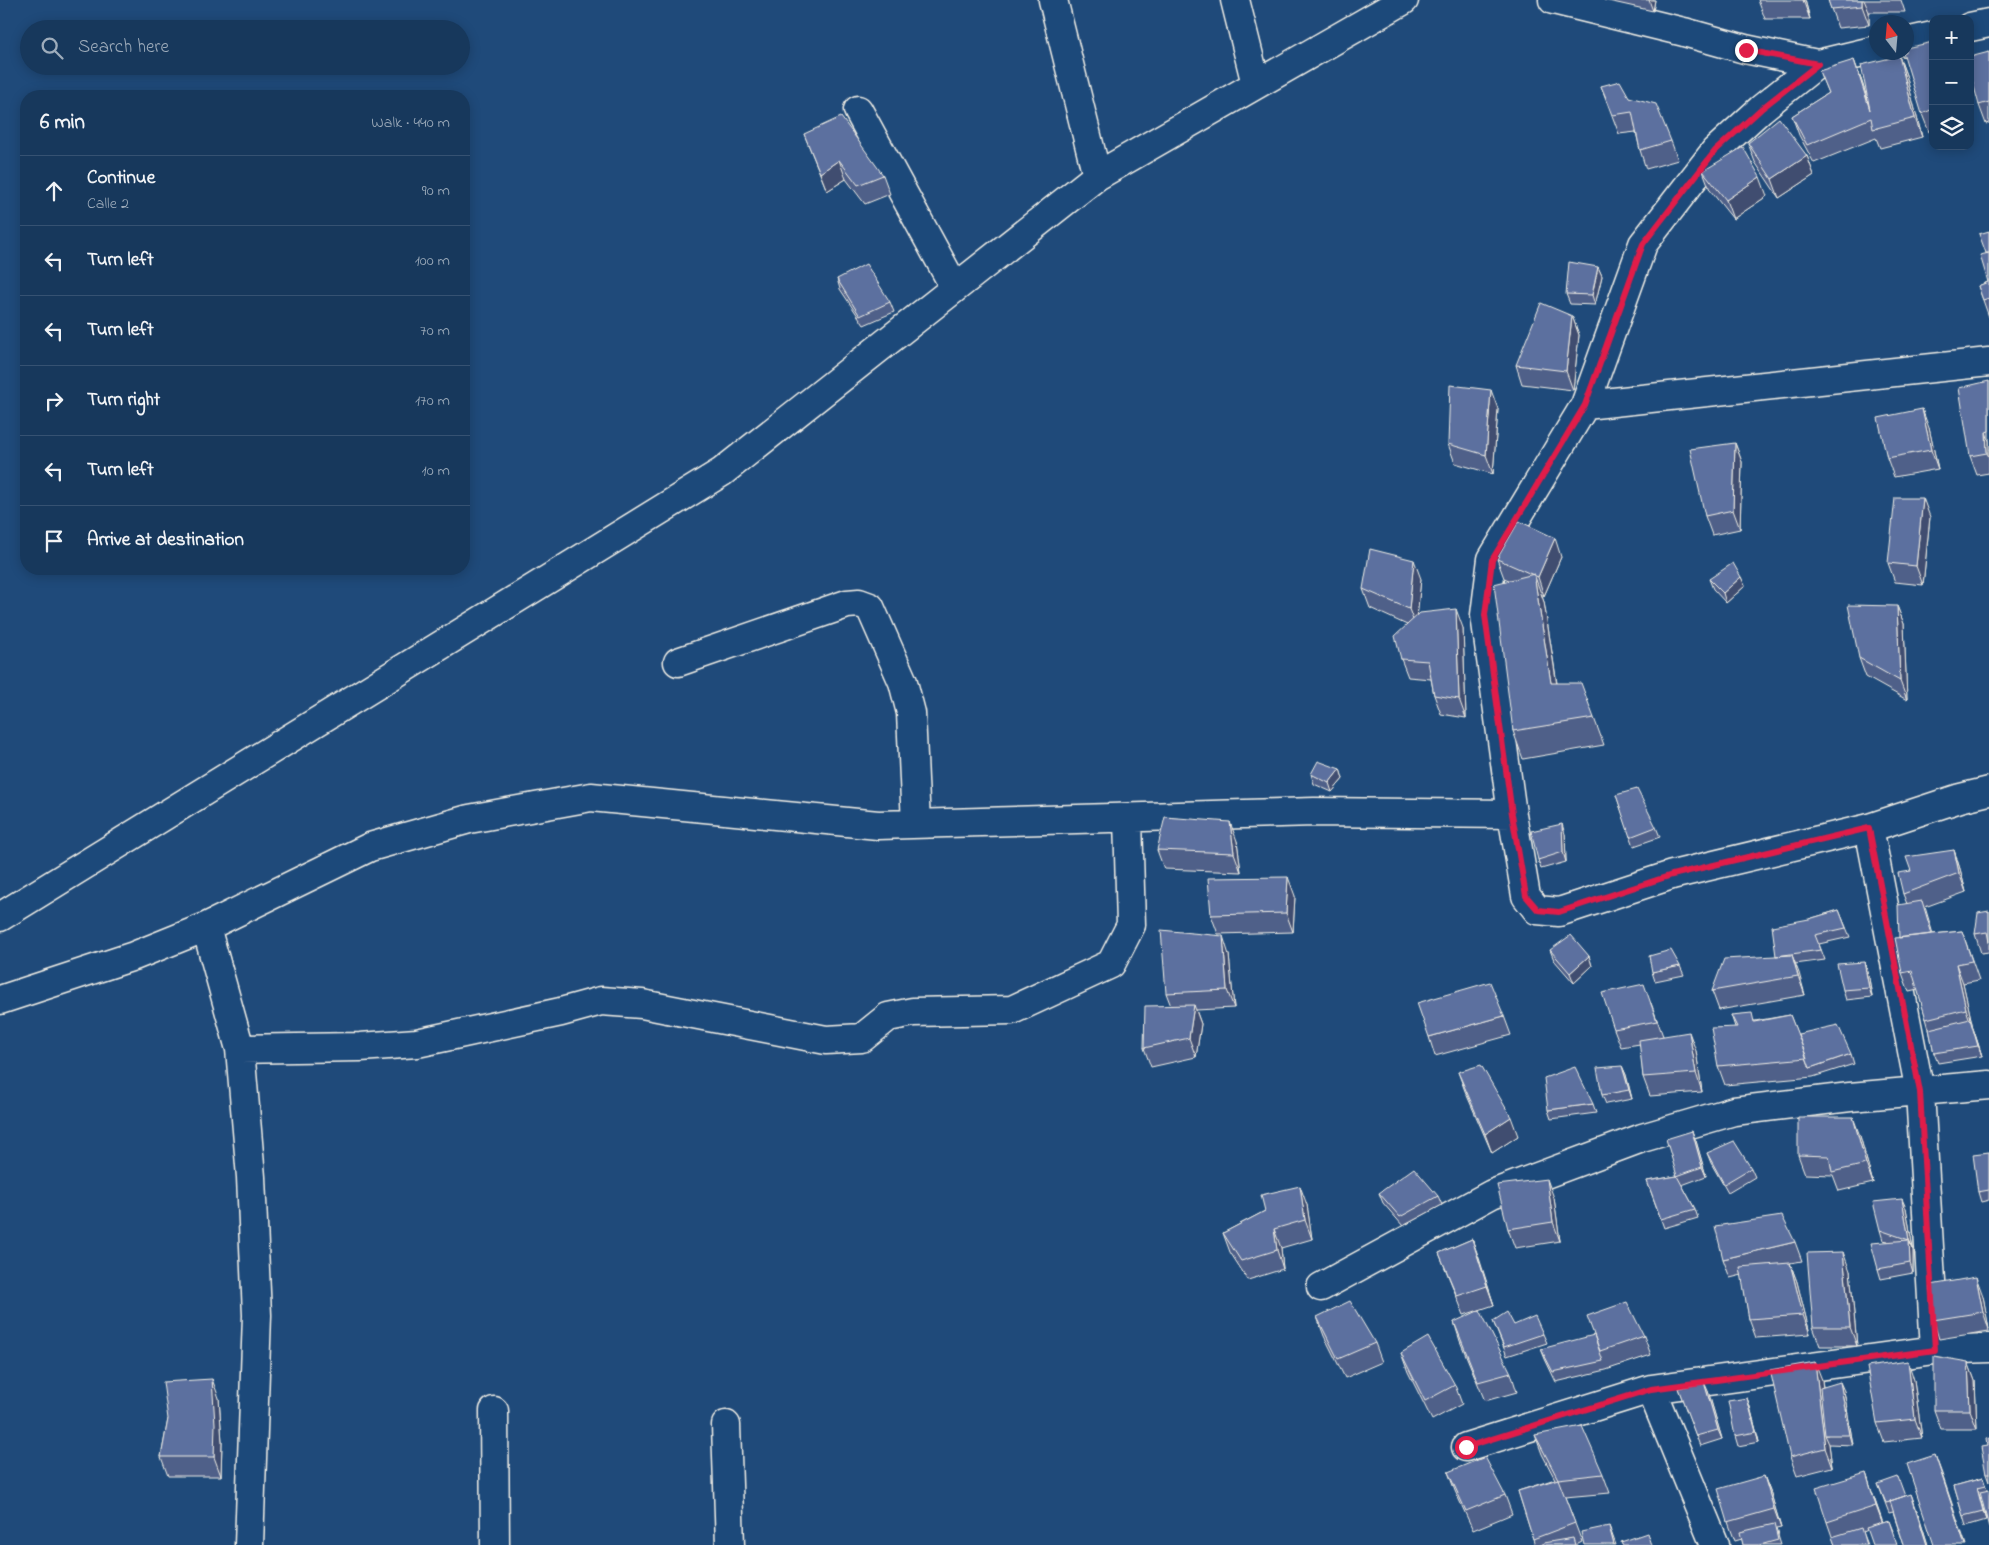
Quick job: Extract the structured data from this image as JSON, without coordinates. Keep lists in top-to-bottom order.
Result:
{
  "north": "top",
  "page": {
    "map_buttons": ["+", "−"],
    "search": "Search here",
    "heading": ["6 min", "Walk · 440 m"],
    "list": [
      ["Continue", "Calle 2", "90 m"],
      ["Turn left", "100 m"],
      ["Turn left", "70 m"],
      ["Turn right", "170 m"],
      ["Turn left", "10 m"],
      "Arrive at destination"
    ]
  }
}
